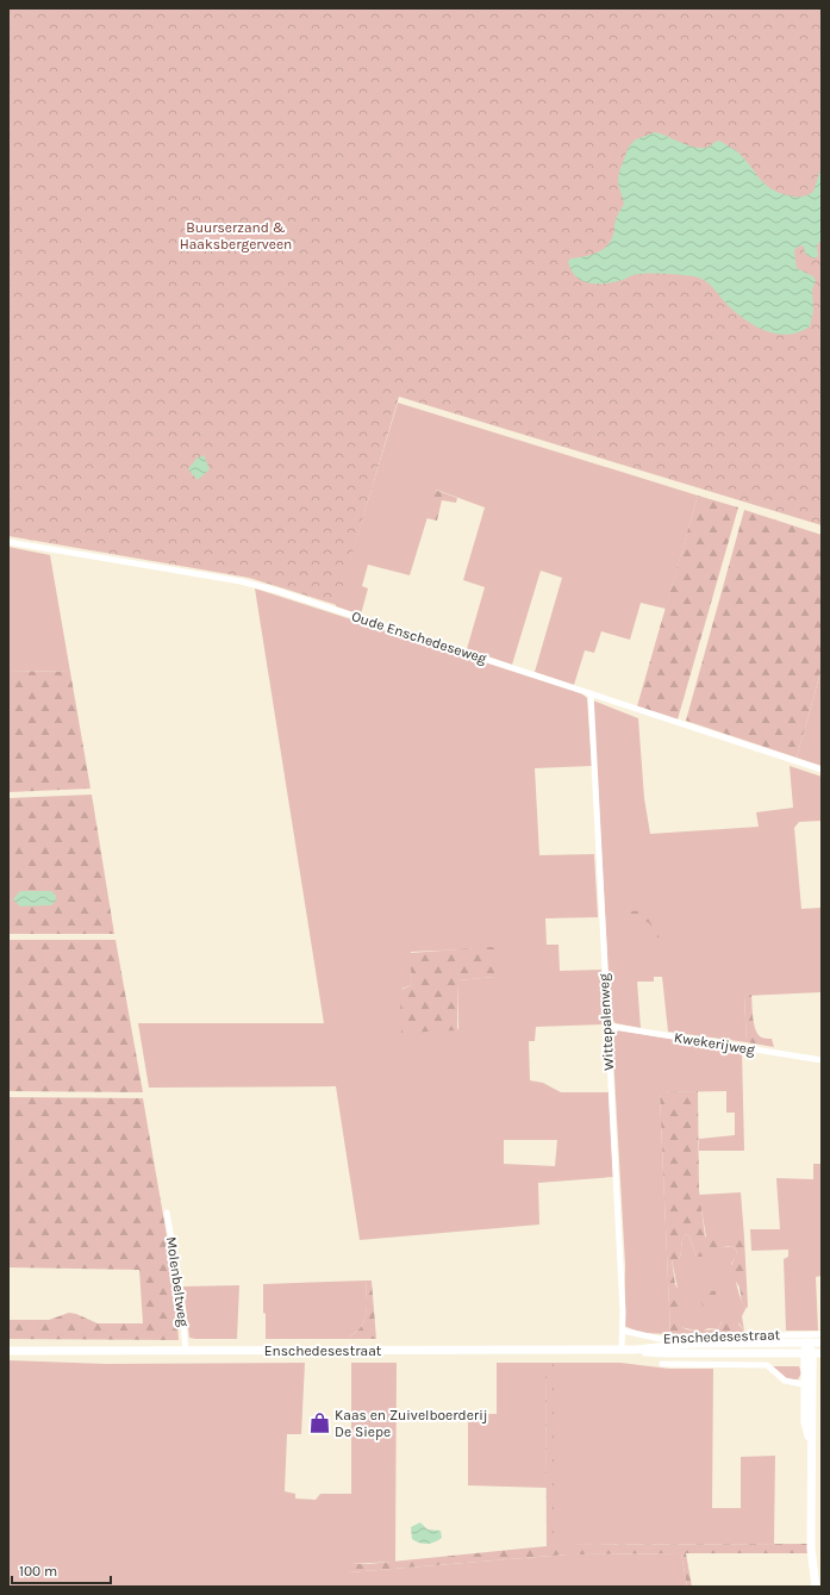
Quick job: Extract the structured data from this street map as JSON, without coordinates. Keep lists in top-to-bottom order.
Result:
{
  "streets": {
    "street": [
      "Oude Enschedeseweg",
      "Wittepalenweg",
      "Kwekerijweg",
      "Molenbeltweg",
      "Enschedesestraat"
    ]
  },
  "crossings": [
    ["Oude Enschedeseweg", "Wittepalenweg"],
    ["Wittepalenweg", "Kwekerijweg"],
    ["Wittepalenweg", "Enschedesestraat"],
    ["Molenbeltweg", "Enschedesestraat"]
  ],
  "parks": ["Buurserzand & Haaksbergerveen"],
  "places": {
    "shop": ["Kaas en Zuivelboerderij De Siepe"]
  },
  "scale_bar": "100 m"
}
